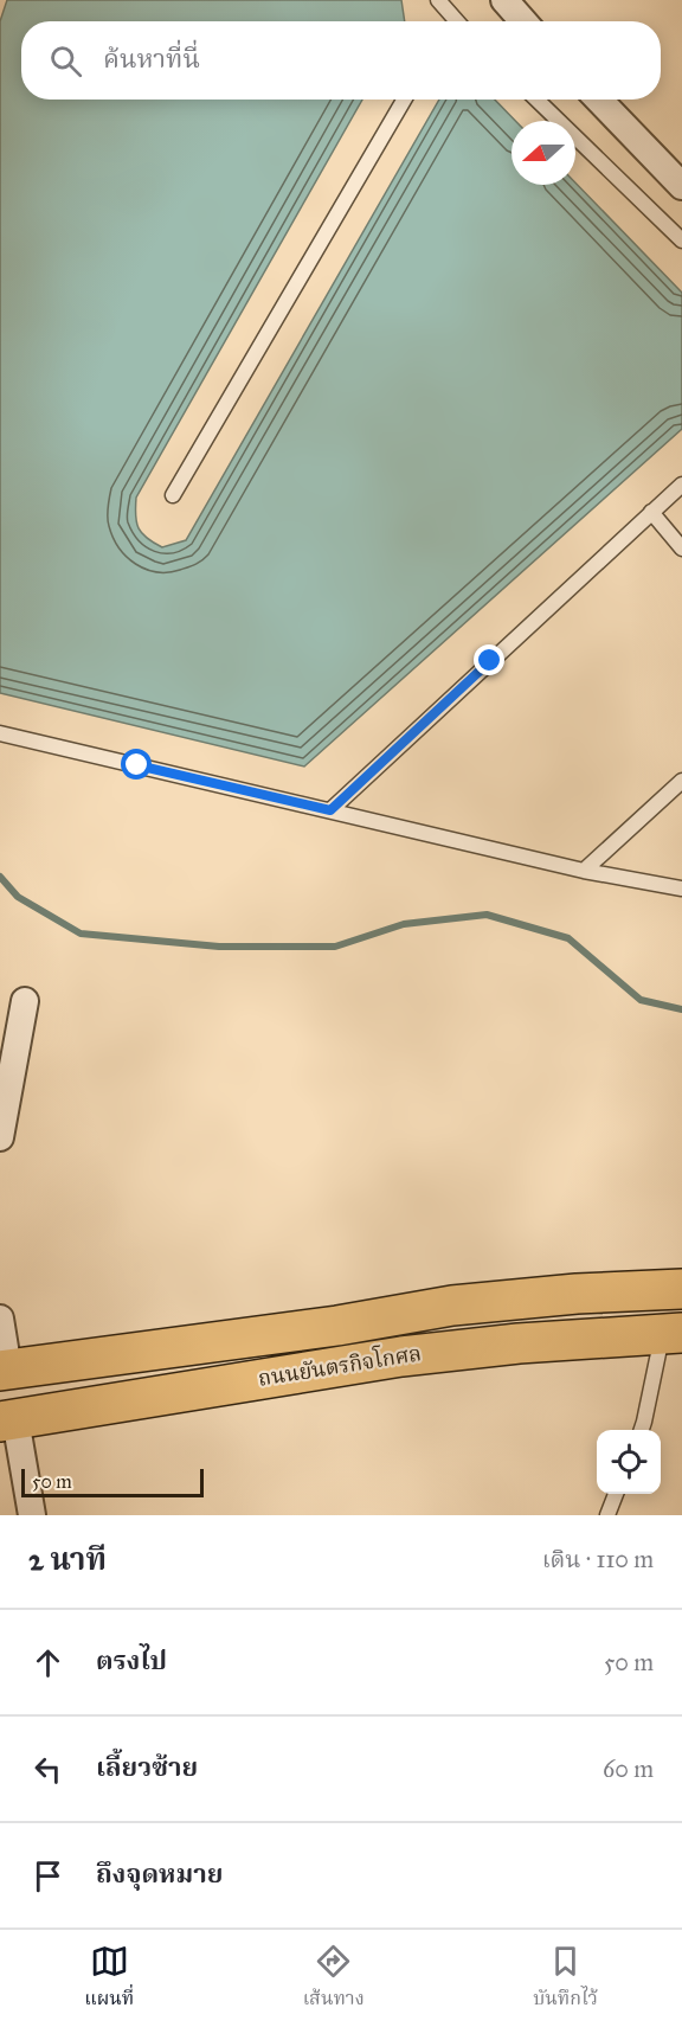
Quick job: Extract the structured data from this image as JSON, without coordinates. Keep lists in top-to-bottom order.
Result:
{
  "streets": {
    "highway": ["ถนนยันตรกิจโกศล"]
  },
  "scale_bar": "50 m",
  "north": "left",
  "page": {
    "search": "ค้นหาที่นี่",
    "scale": "50 m",
    "heading": ["2 นาที", "เดิน · 110 m"],
    "list": [
      ["ตรงไป", "50 m"],
      ["เลี้ยวซ้าย", "60 m"],
      "ถึงจุดหมาย"
    ],
    "nav": ["แผนที่", "เส้นทาง", "บันทึกไว้"]
  }
}
